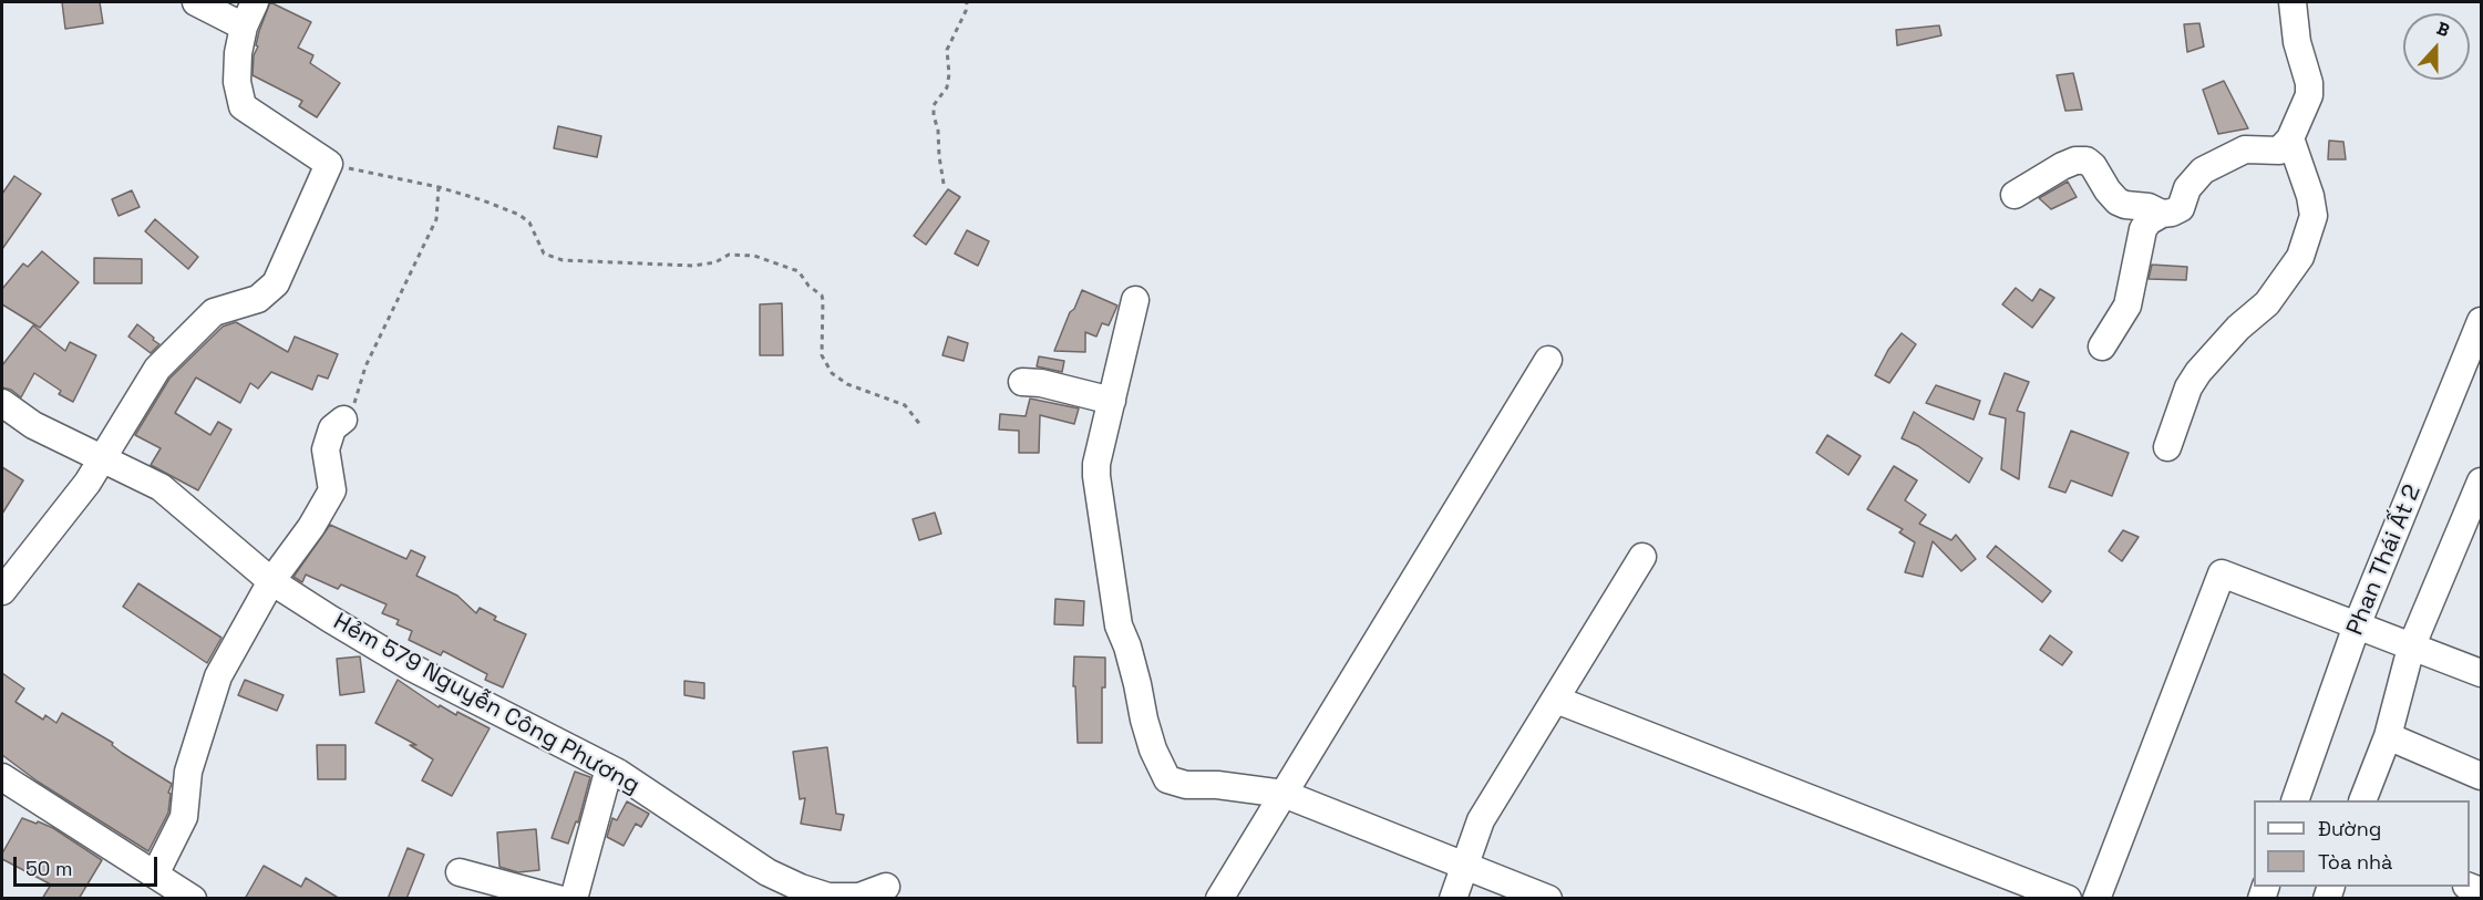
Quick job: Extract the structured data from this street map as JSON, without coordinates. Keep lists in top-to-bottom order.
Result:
{
  "streets": {
    "street": ["Phan Thái Ất 2", "Hẻm 579 Nguyễn Công Phương"]
  },
  "legend": ["Đường", "Tòa nhà"],
  "scale_bar": "50 m",
  "north": "top"
}
